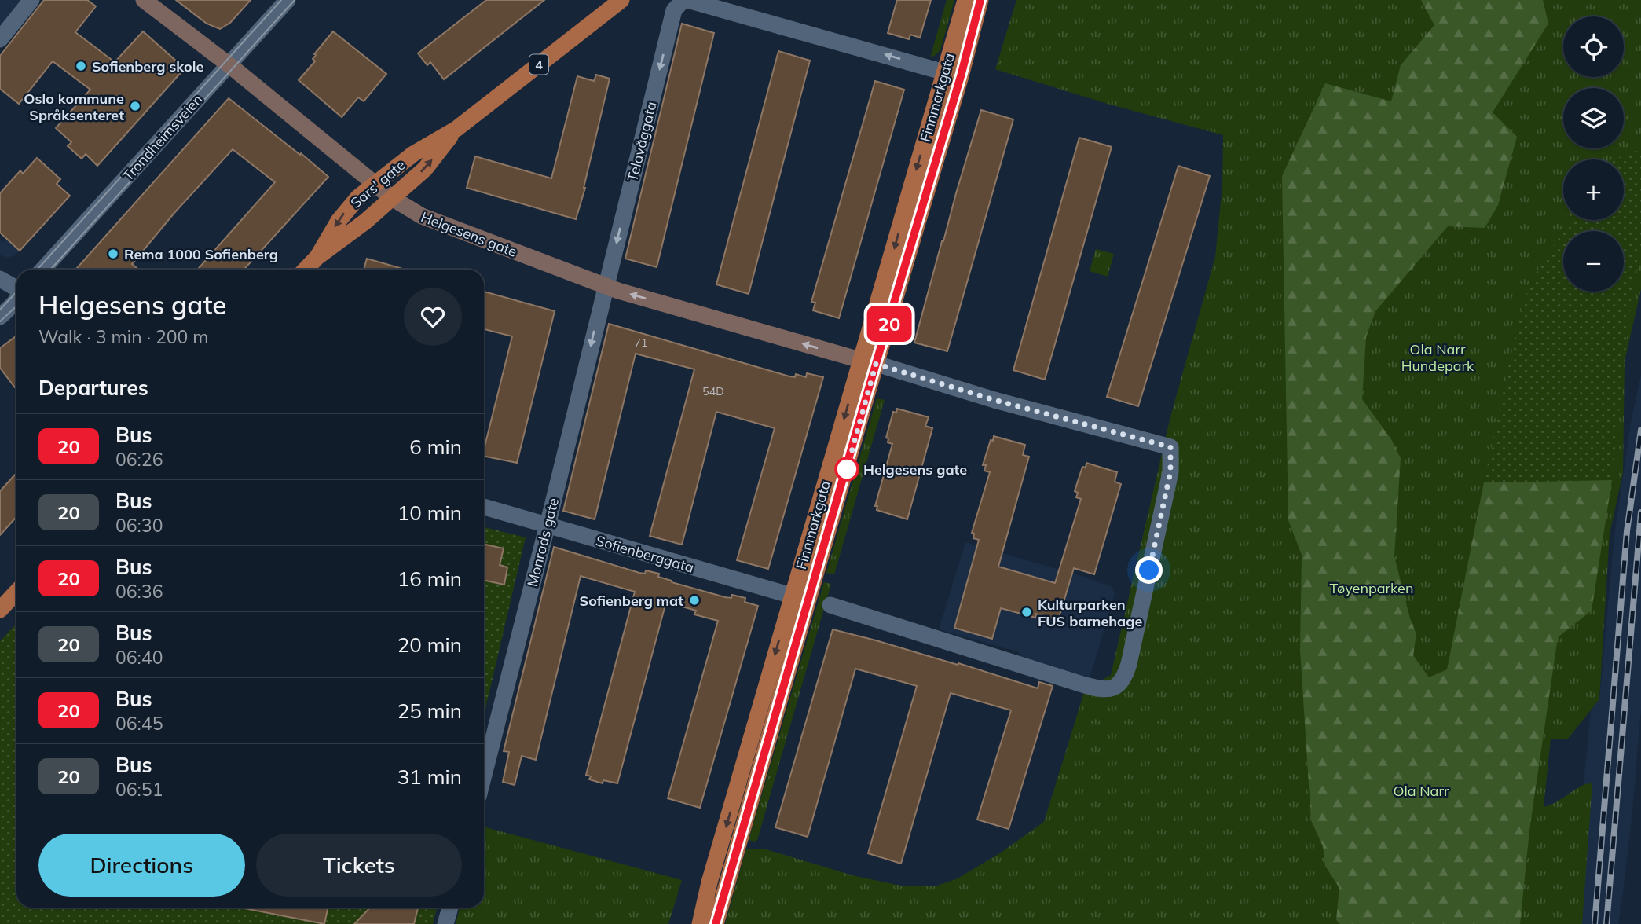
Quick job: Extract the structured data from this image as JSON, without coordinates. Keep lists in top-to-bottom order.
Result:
{
  "streets": {
    "main road": ["4", "Finnmarkgata", "Sars' gate"],
    "street": [
      "Trondheimsveien",
      "Telavåggata",
      "Helgesens gate",
      "Monrads gate",
      "Sofienberggata"
    ]
  },
  "crossings": [
    ["Finnmarkgata", "Telavåggata"],
    ["Finnmarkgata", "Helgesens gate"],
    ["Finnmarkgata", "Sofienberggata"],
    ["Trondheimsveien", "Helgesens gate"],
    ["Telavåggata", "Helgesens gate"],
    ["Telavåggata", "Monrads gate"],
    ["Sars' gate", "Helgesens gate"],
    ["Helgesens gate", "Monrads gate"],
    ["Monrads gate", "Sofienberggata"]
  ],
  "one_way": ["Monrads gate"],
  "parks": ["Ola Narr Hundepark", "Tøyenparken", "Ola Narr"],
  "places": [
    "Sofienberg skole",
    "Oslo kommune Språksenteret",
    "Rema 1000 Sofienberg",
    "Helgesens gate",
    "Sofienberg mat",
    "Kulturparken FUS barnehage"
  ],
  "lines": ["bus line 20"],
  "house_numbers": ["71", "54D"],
  "page": {
    "on_map": "20",
    "map_buttons": ["+", "−"],
    "heading": [
      ["Helgesens gate", "Walk · 3 min · 200 m"],
      "Departures"
    ],
    "list": [
      {
        "mark": "20",
        "name": "Bus",
        "note": "06:26",
        "value": "6 min"
      },
      {
        "mark": "20",
        "name": "Bus",
        "note": "06:30",
        "value": "10 min"
      },
      {
        "mark": "20",
        "name": "Bus",
        "note": "06:36",
        "value": "16 min"
      },
      {
        "mark": "20",
        "name": "Bus",
        "note": "06:40",
        "value": "20 min"
      },
      {
        "mark": "20",
        "name": "Bus",
        "note": "06:45",
        "value": "25 min"
      },
      {
        "mark": "20",
        "name": "Bus",
        "note": "06:51",
        "value": "31 min"
      }
    ],
    "buttons": ["Directions", "Tickets"]
  }
}
